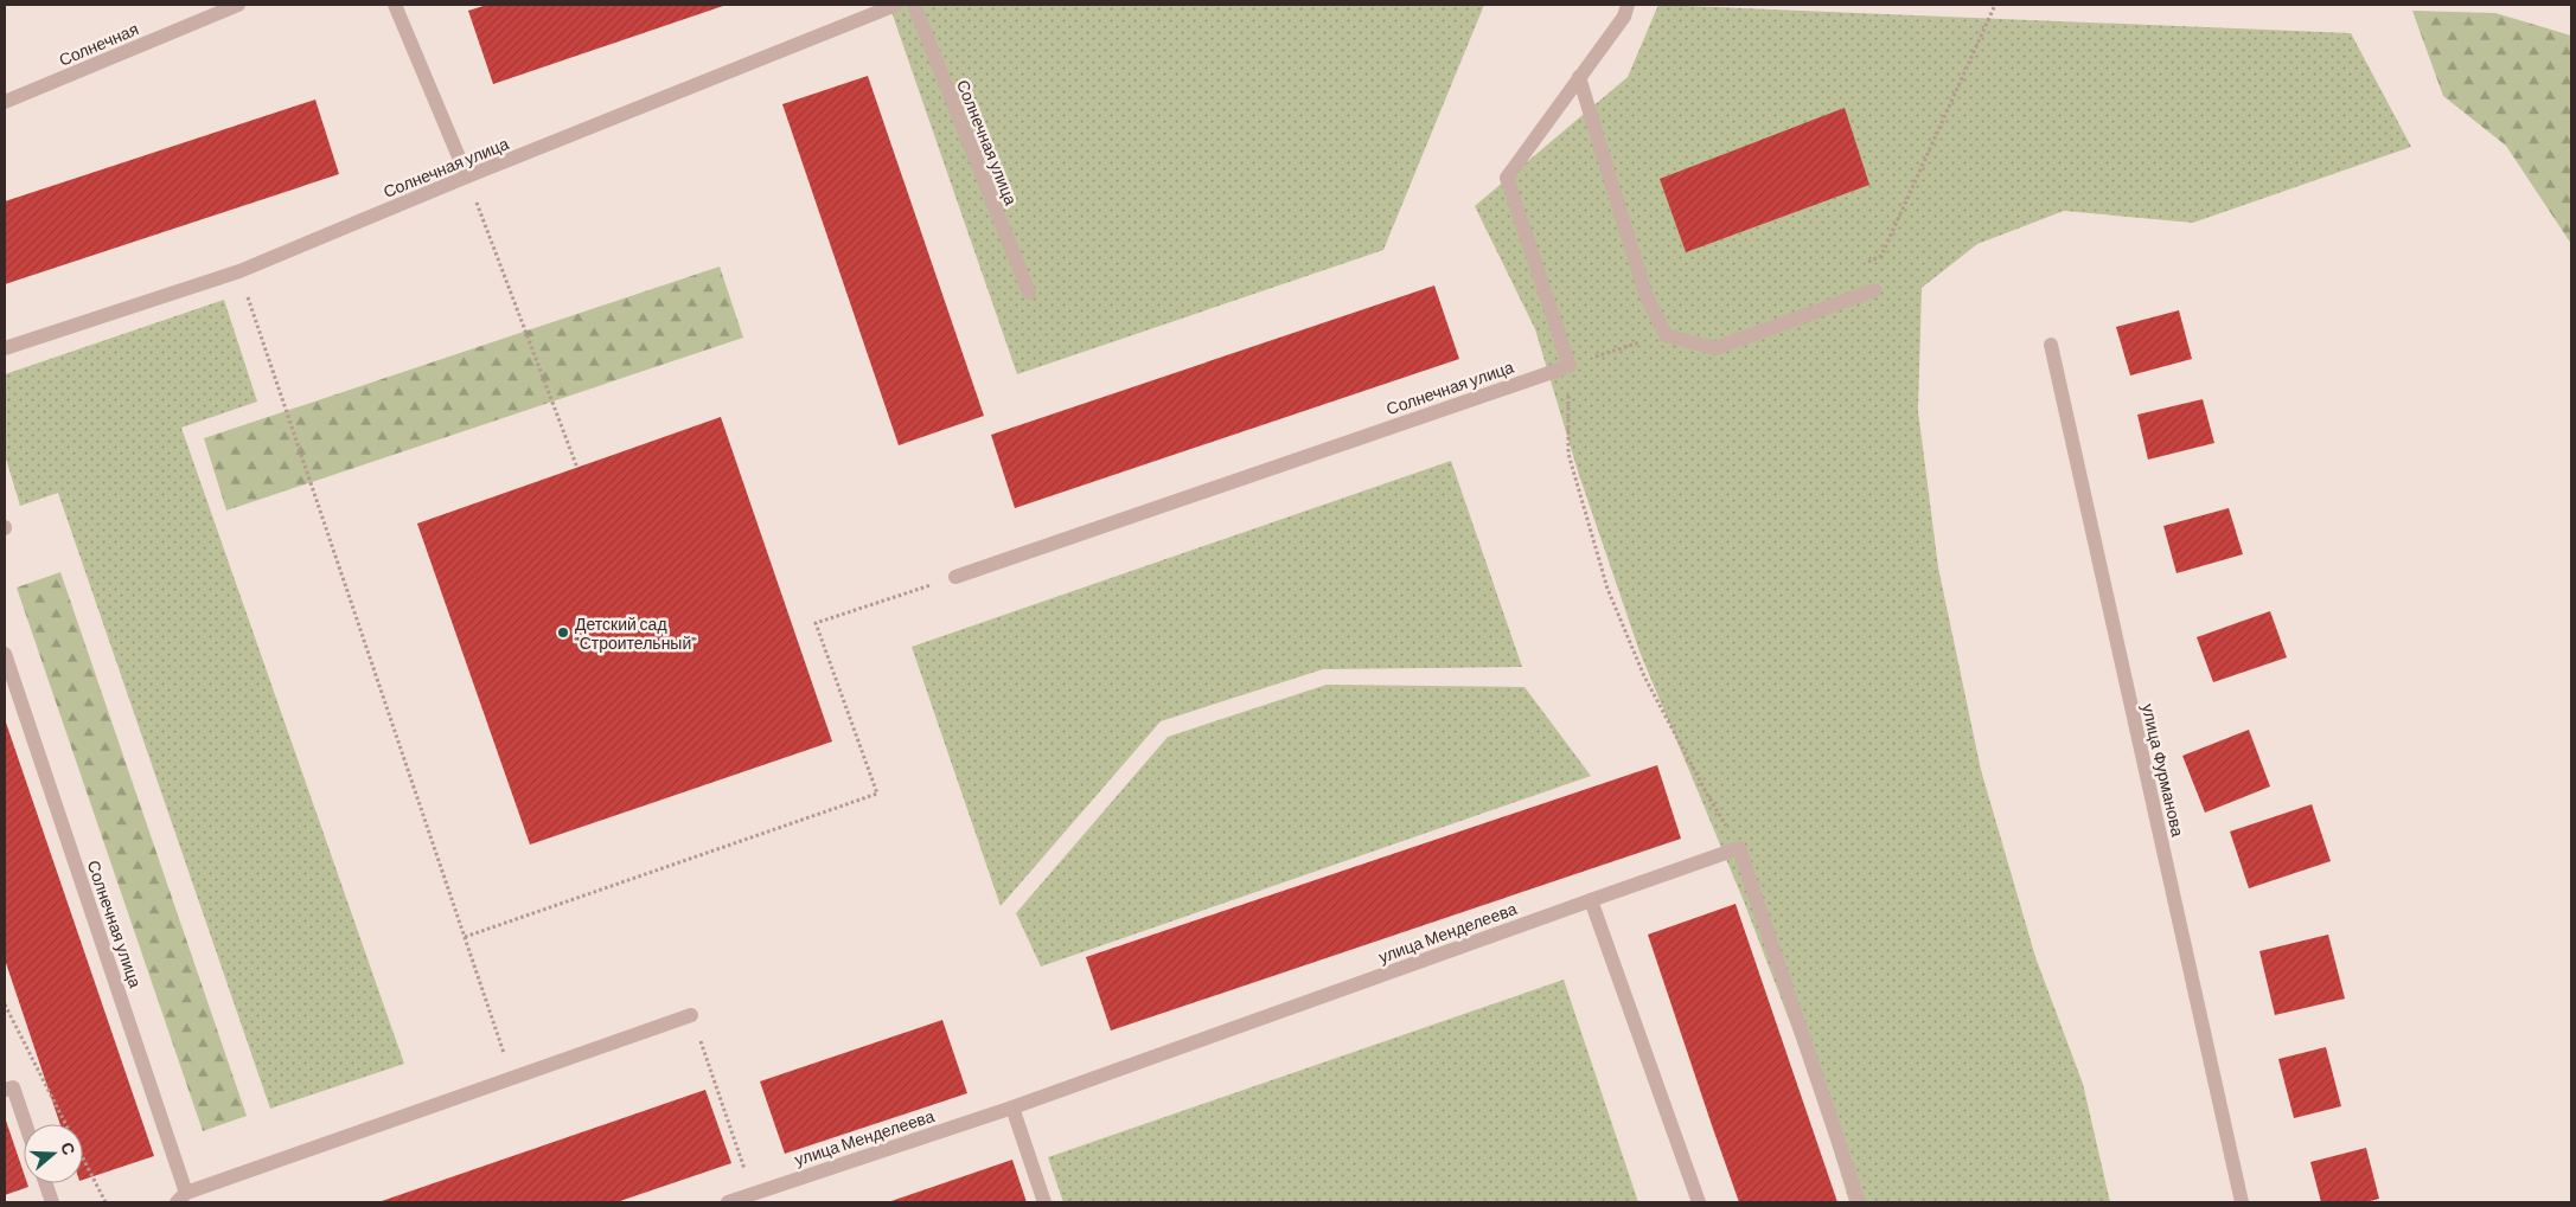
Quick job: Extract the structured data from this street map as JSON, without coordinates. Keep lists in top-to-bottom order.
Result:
{
  "streets": {
    "street": [
      "Солнечная",
      "Солнечная улица",
      "улица Фурманова",
      "улица Менделеева"
    ]
  },
  "places": ["Детский сад \"Строительный\""],
  "north": "right"
}
